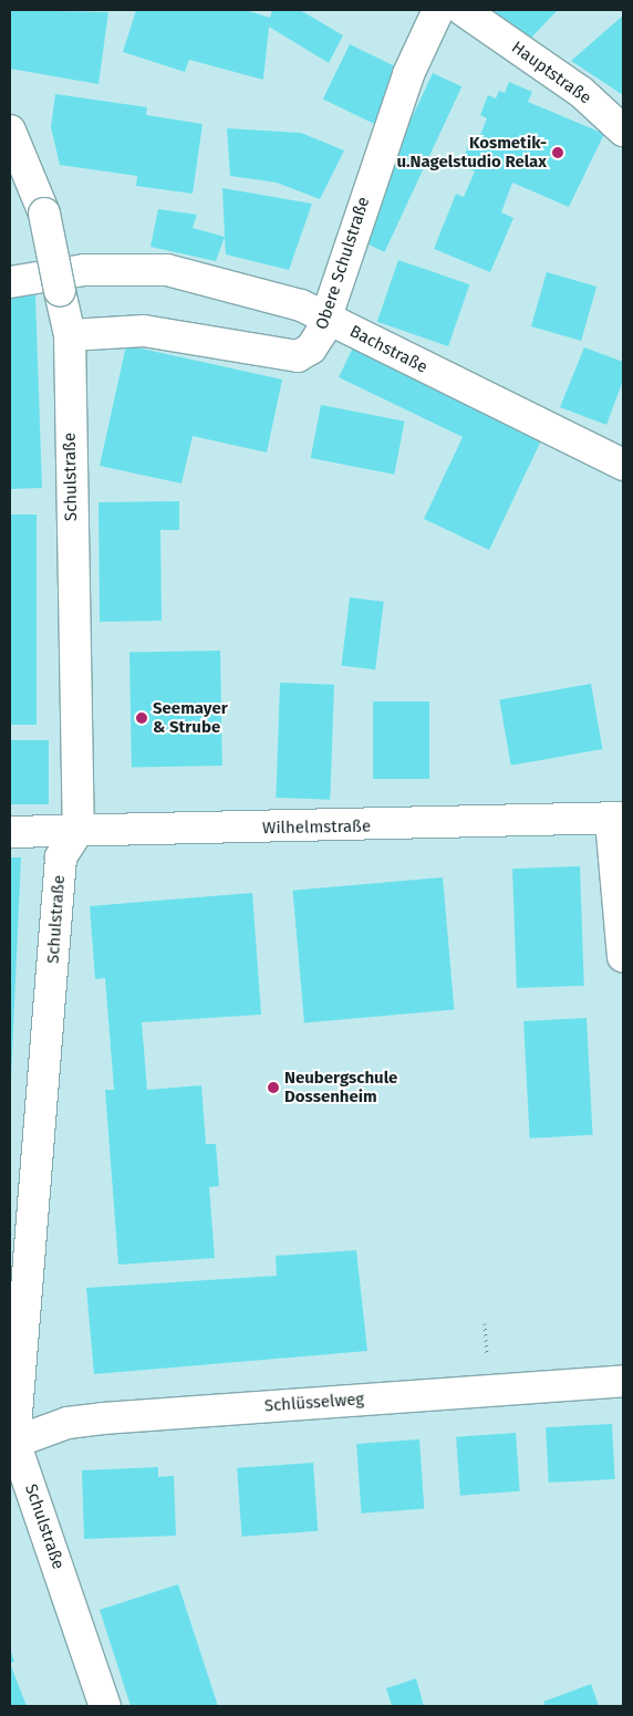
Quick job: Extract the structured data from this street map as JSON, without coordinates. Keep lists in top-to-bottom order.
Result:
{
  "streets": {
    "street": [
      "Hauptstraße",
      "Obere Schulstraße",
      "Bachstraße",
      "Schulstraße",
      "Wilhelmstraße",
      "Schlüsselweg"
    ]
  },
  "crossings": [
    ["Obere Schulstraße", "Bachstraße"],
    ["Obere Schulstraße", "Schulstraße"],
    ["Schulstraße", "Wilhelmstraße"],
    ["Schulstraße", "Schlüsselweg"]
  ],
  "places": ["Kosmetik- u.Nagelstudio Relax", "Seemayer & Strube", "Neubergschule Dossenheim"]
}
